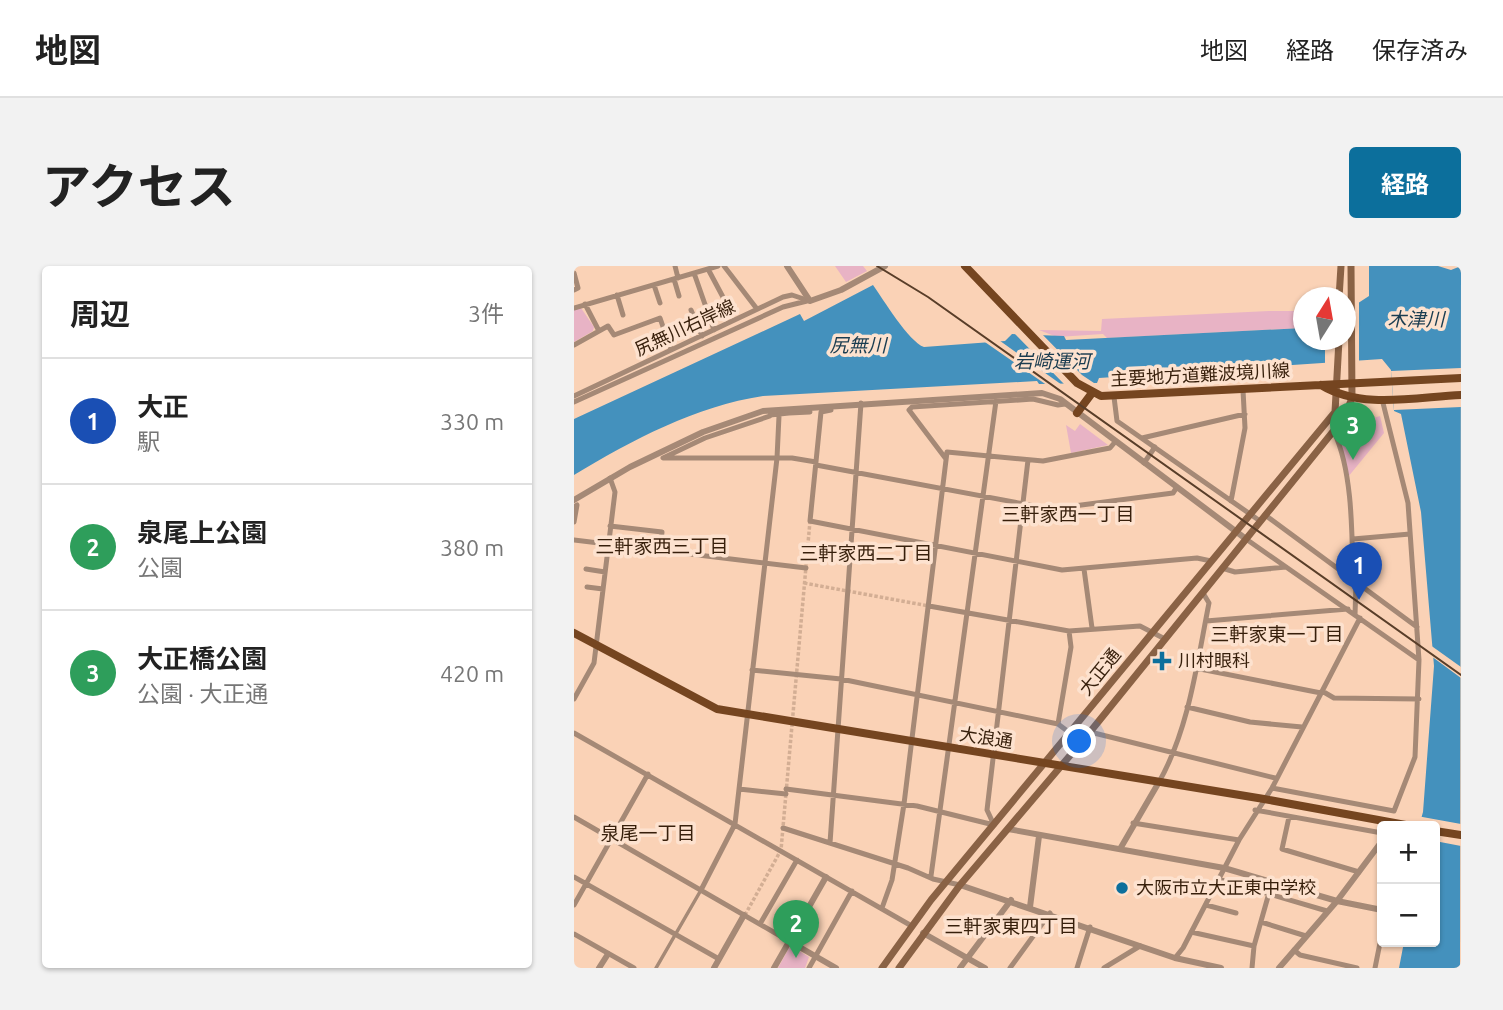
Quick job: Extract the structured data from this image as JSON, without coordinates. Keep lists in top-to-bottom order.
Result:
{
  "streets": {
    "main road": ["主要地方道難波境川線", "大正通", "大浪通"],
    "street": ["尻無川右岸線"]
  },
  "crossings": [
    ["大正通", "大浪通"]
  ],
  "districts": [
    "三軒家西一丁目",
    "三軒家西三丁目",
    "三軒家西二丁目",
    "三軒家東一丁目",
    "泉尾一丁目",
    "三軒家東四丁目"
  ],
  "water": ["木津川", "尻無川", "岩崎運河"],
  "places": {
    "health": ["川村眼科"],
    "other": ["大阪市立大正東中学校"]
  },
  "north": "top",
  "page": {
    "header": "地図",
    "nav": ["地図", "経路", "保存済み"],
    "title": "アクセス",
    "buttons": "経路",
    "heading": ["周辺", "3件"],
    "list": [
      {
        "mark": "1",
        "name": "大正",
        "note": "駅",
        "value": "330 m"
      },
      {
        "mark": "2",
        "name": "泉尾上公園",
        "note": "公園",
        "value": "380 m"
      },
      {
        "mark": "3",
        "name": "大正橋公園",
        "note": "公園 · 大正通",
        "value": "420 m"
      }
    ],
    "pins": ["3", "1", "2"],
    "map_buttons": ["+", "−"]
  }
}
